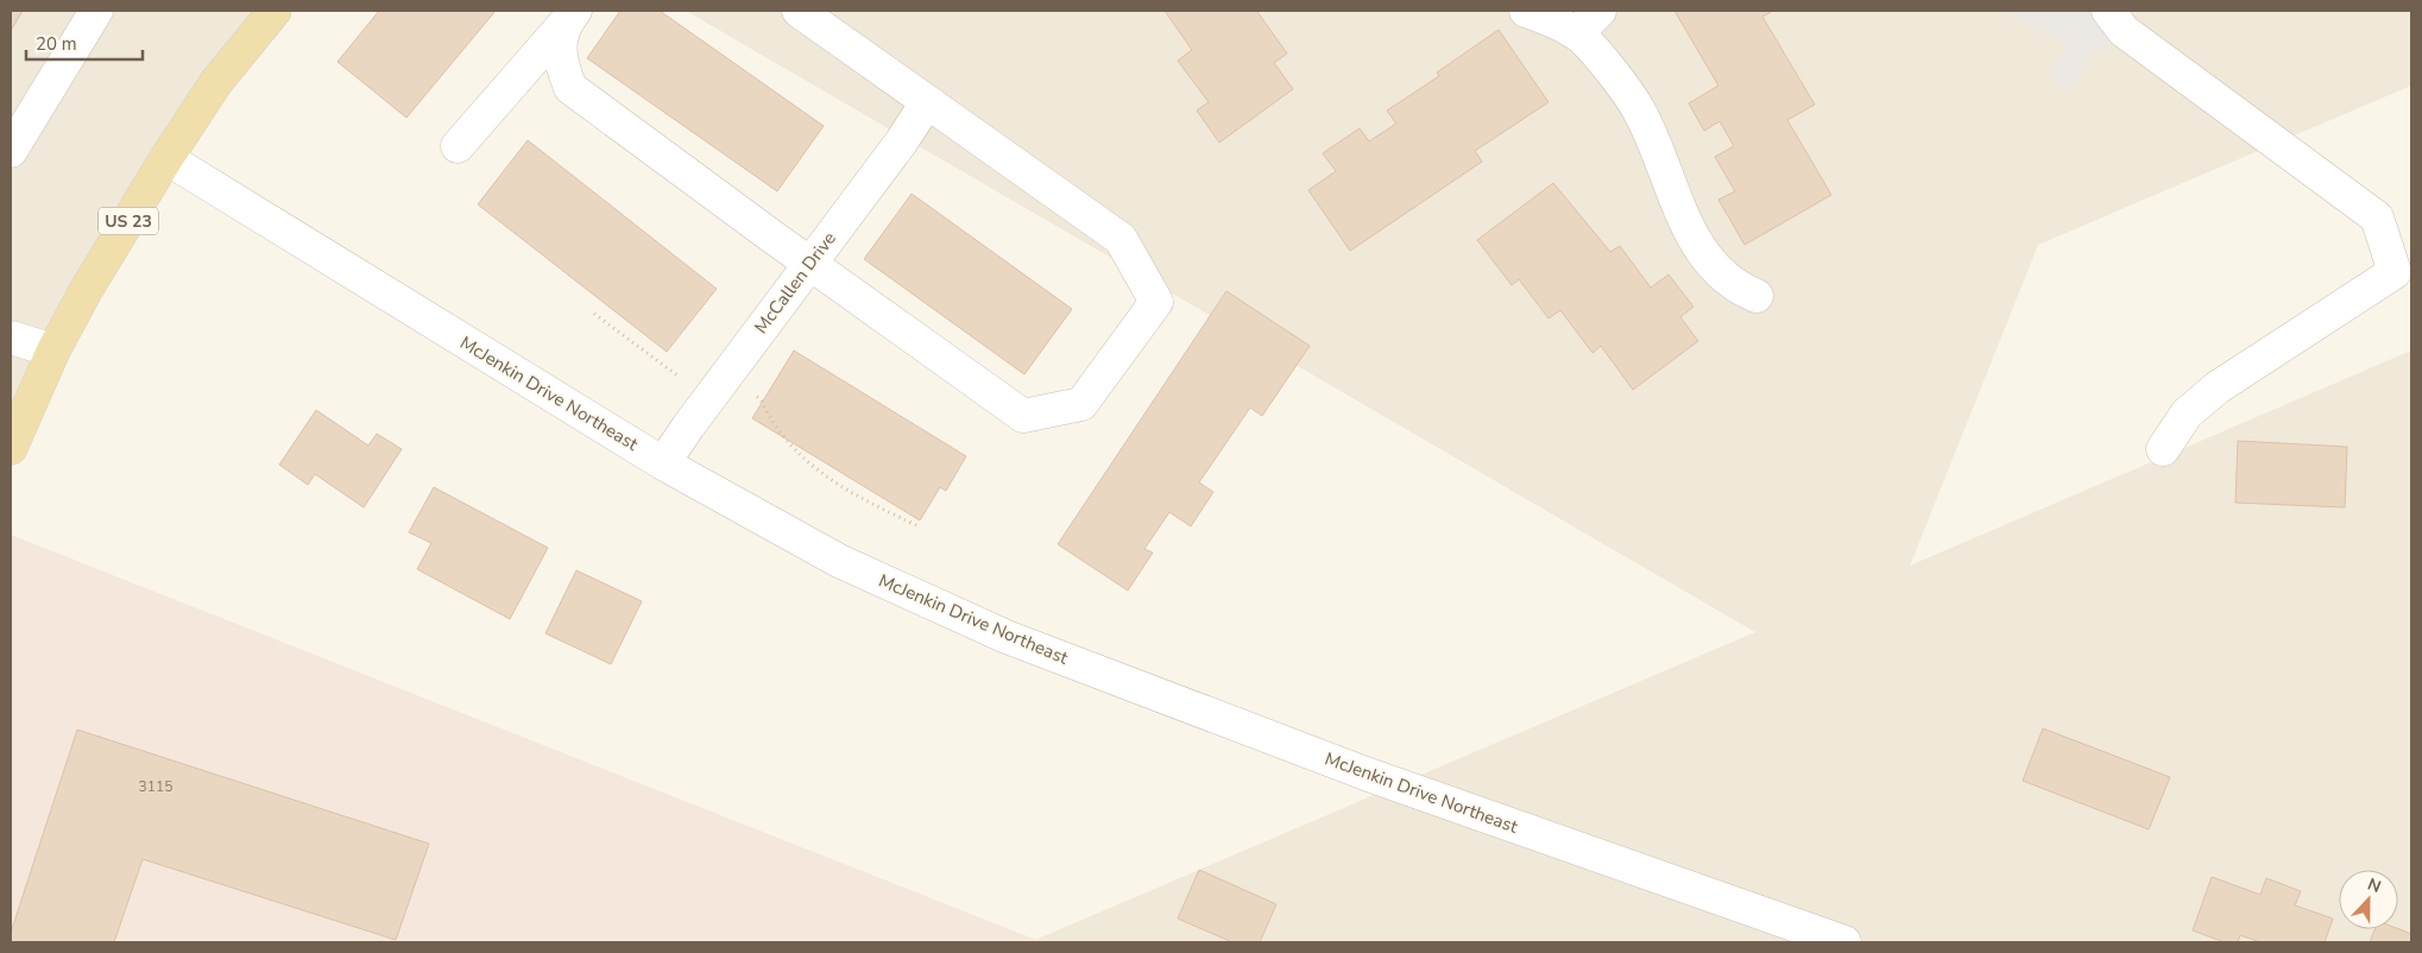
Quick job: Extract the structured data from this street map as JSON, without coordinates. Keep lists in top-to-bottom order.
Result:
{
  "streets": {
    "main road": ["US 23"],
    "street": ["McCallen Drive", "McJenkin Drive Northeast"]
  },
  "crossings": [
    ["US 23", "McJenkin Drive Northeast"],
    ["McCallen Drive", "McJenkin Drive Northeast"]
  ],
  "house_numbers": ["3115"],
  "scale_bar": "20 m",
  "north": "top"
}
